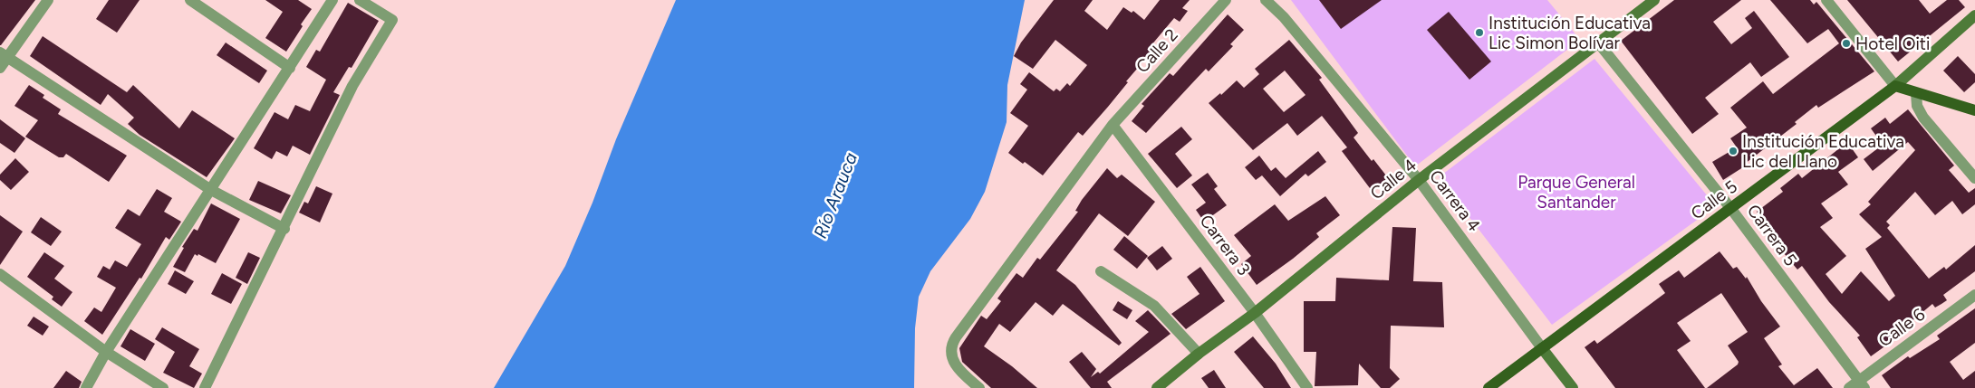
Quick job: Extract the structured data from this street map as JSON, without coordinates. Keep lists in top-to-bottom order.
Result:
{
  "streets": {
    "main road": ["Calle 5"],
    "street": [
      "Calle 2",
      "Calle 4",
      "Carrera 4",
      "Carrera 5",
      "Carrera 3",
      "Calle 6"
    ]
  },
  "crossings": [
    ["Calle 2", "Carrera 3"],
    ["Calle 4", "Carrera 4"],
    ["Calle 4", "Carrera 5"],
    ["Calle 4", "Carrera 3"],
    ["Calle 5", "Carrera 4"],
    ["Calle 5", "Carrera 5"],
    ["Carrera 5", "Calle 6"]
  ],
  "water": ["Río Arauca"],
  "parks": ["Parque General Santander"],
  "places": ["Institución Educativa Lic Simon Bolívar", "Hotel Oiti", "Institución Educativa Lic del Llano"]
}
